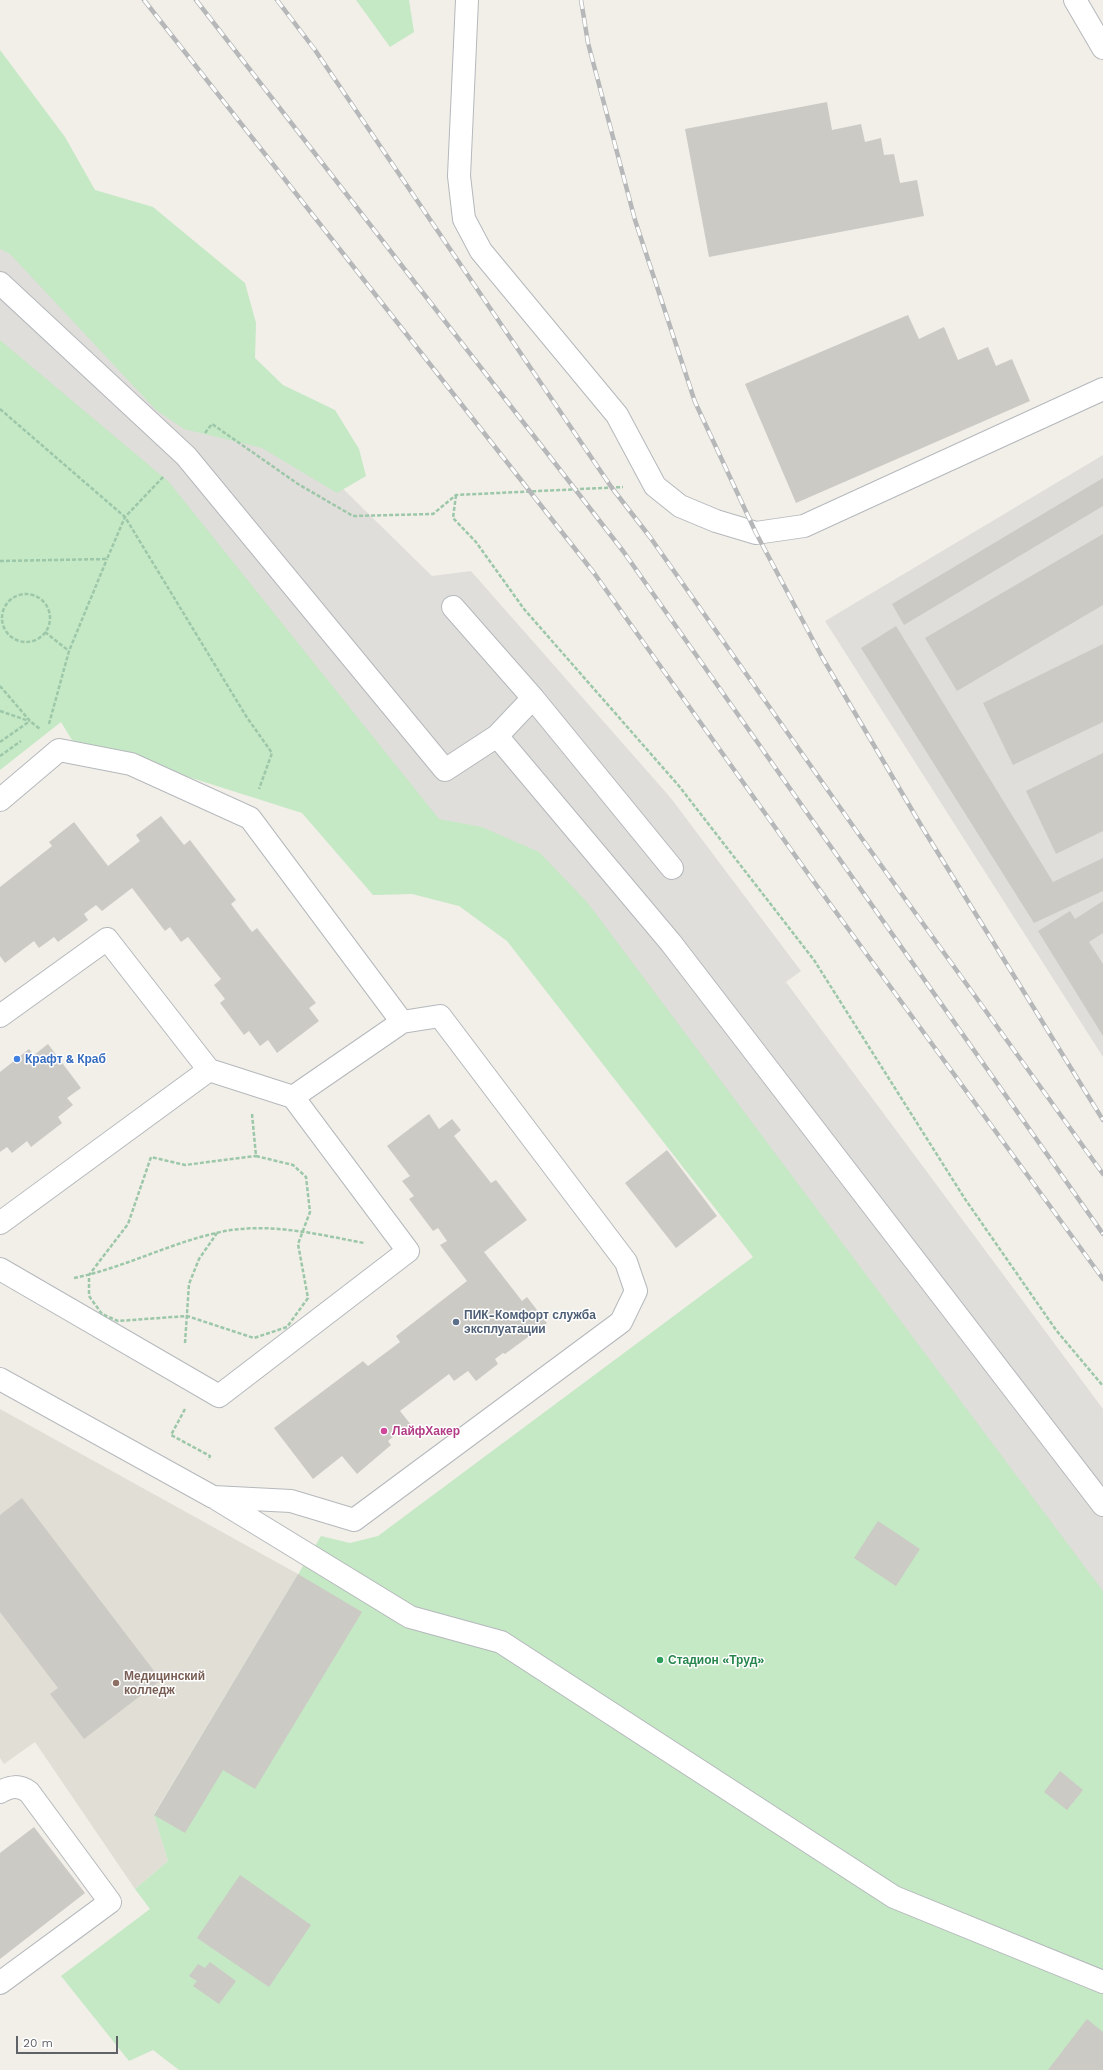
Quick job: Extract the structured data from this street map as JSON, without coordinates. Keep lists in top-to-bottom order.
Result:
{
  "places": [
    "Крафт & Краб",
    "ПИК-Комфорт служба эксплуатации",
    "ЛайфХакер",
    "Стадион «Труд»",
    "Медицинский колледж"
  ],
  "scale_bar": "20 m"
}
